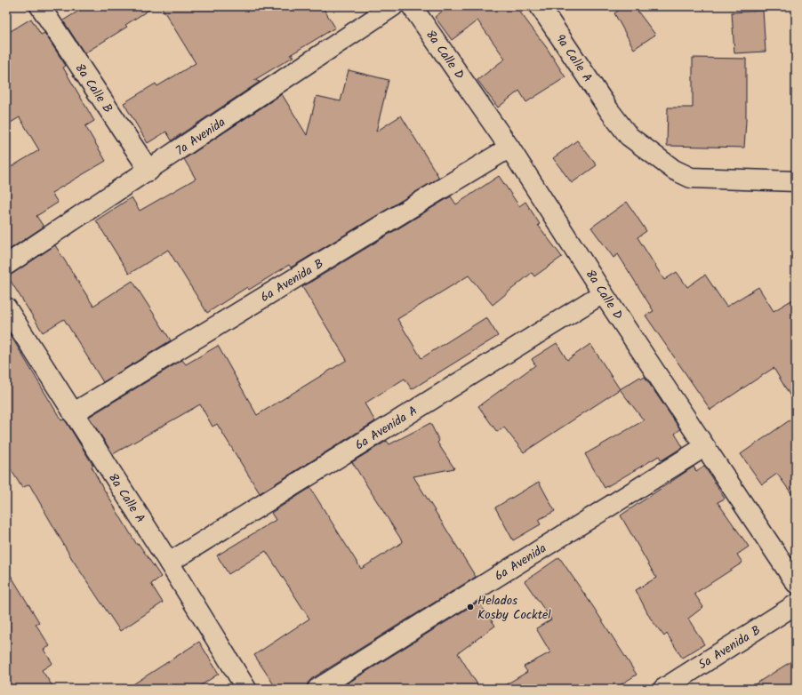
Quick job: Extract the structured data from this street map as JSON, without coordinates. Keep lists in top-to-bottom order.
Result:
{
  "streets": {
    "street": [
      "8a Calle D",
      "9a Calle A",
      "8a Calle B",
      "7a Avenida",
      "6a Avenida B",
      "6a Avenida A",
      "8a Calle A",
      "6a Avenida",
      "5a Avenida B"
    ]
  },
  "crossings": [
    ["8a Calle D", "6a Avenida B"],
    ["8a Calle D", "6a Avenida A"],
    ["8a Calle D", "6a Avenida"],
    ["8a Calle B", "7a Avenida"],
    ["6a Avenida B", "8a Calle A"],
    ["6a Avenida A", "8a Calle A"]
  ],
  "places": ["Helados Kosby Cocktel"]
}
